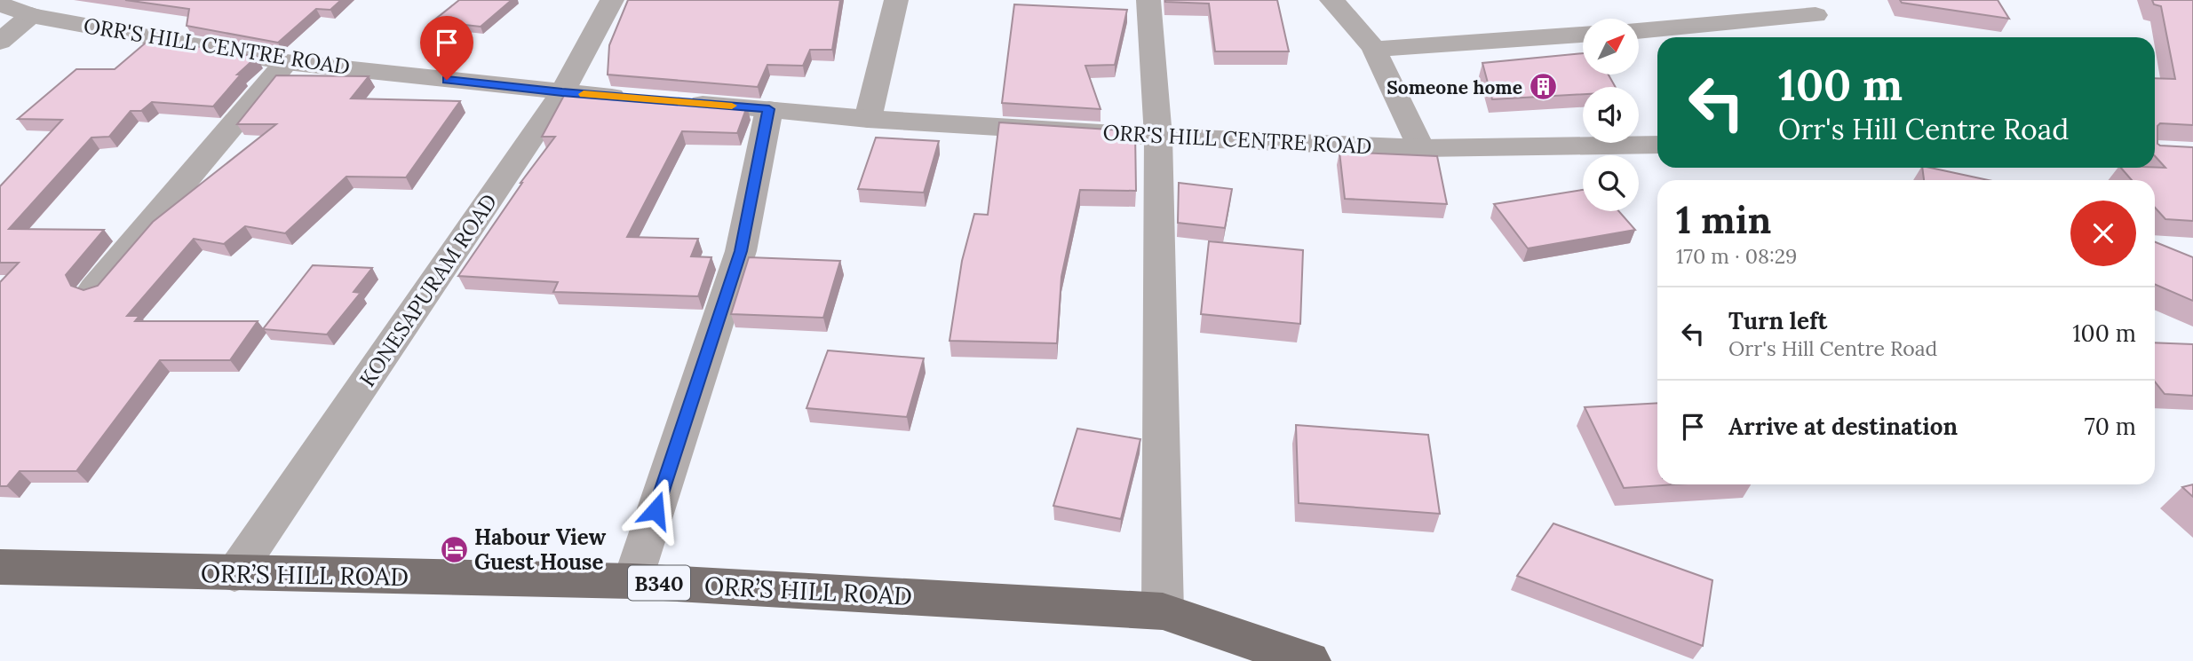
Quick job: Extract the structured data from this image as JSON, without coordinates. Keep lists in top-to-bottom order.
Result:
{
  "streets": {
    "main road": ["ORR’S HILL ROAD", "B340"],
    "street": ["ORR'S HILL CENTRE ROAD", "KONESAPURAM ROAD"]
  },
  "crossings": [
    ["ORR'S HILL CENTRE ROAD", "KONESAPURAM ROAD"],
    ["KONESAPURAM ROAD", "ORR’S HILL ROAD"]
  ],
  "places": {
    "building": ["Someone home"],
    "hotel": ["Habour View Guest House"]
  },
  "north": "top right",
  "page": {
    "turn": ["100 m", "Orr's Hill Centre Road"],
    "heading": ["1 min", "170 m · 08:29"],
    "list": [
      {
        "name": "Turn left",
        "note": "Orr's Hill Centre Road",
        "value": "100 m"
      },
      {
        "name": "Arrive at destination",
        "value": "70 m"
      }
    ]
  }
}
